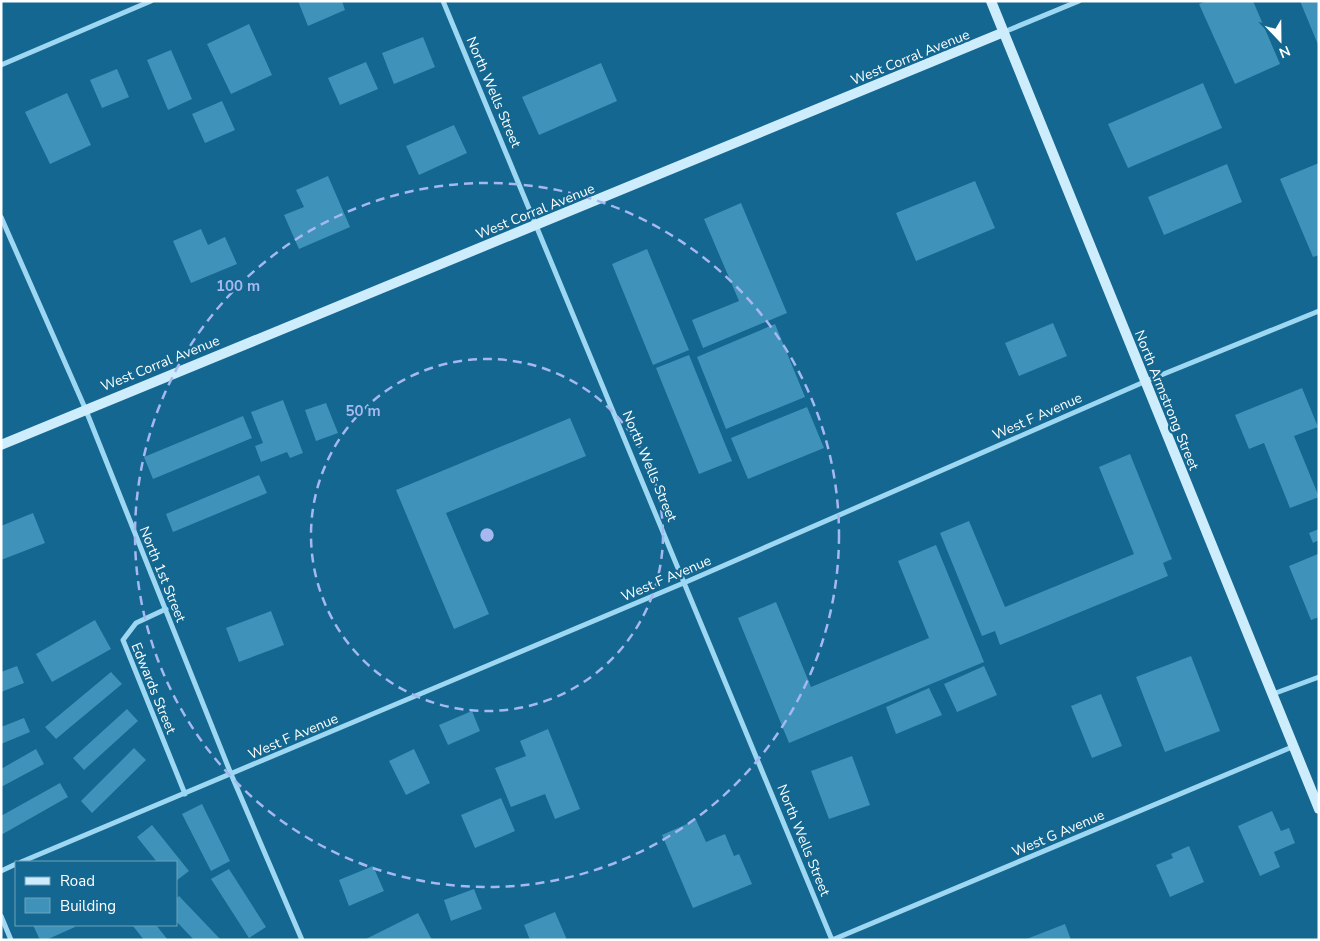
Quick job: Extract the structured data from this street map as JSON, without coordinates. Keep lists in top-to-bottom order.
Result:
{
  "streets": {
    "main road": ["West Corral Avenue", "North Armstrong Street"],
    "street": [
      "North Wells Street",
      "West F Avenue",
      "North 1st Street",
      "Edwards Street",
      "West G Avenue"
    ]
  },
  "crossings": [
    ["West Corral Avenue", "North Wells Street"],
    ["West Corral Avenue", "North Armstrong Street"],
    ["West Corral Avenue", "North 1st Street"],
    ["North Wells Street", "West F Avenue"],
    ["North Wells Street", "West G Avenue"],
    ["North Armstrong Street", "West F Avenue"],
    ["North Armstrong Street", "West G Avenue"],
    ["West F Avenue", "North 1st Street"],
    ["West F Avenue", "Edwards Street"],
    ["North 1st Street", "Edwards Street"]
  ],
  "legend": ["Road", "Building"],
  "north": "bottom",
  "rings": ["100 m", "50 m"]
}
